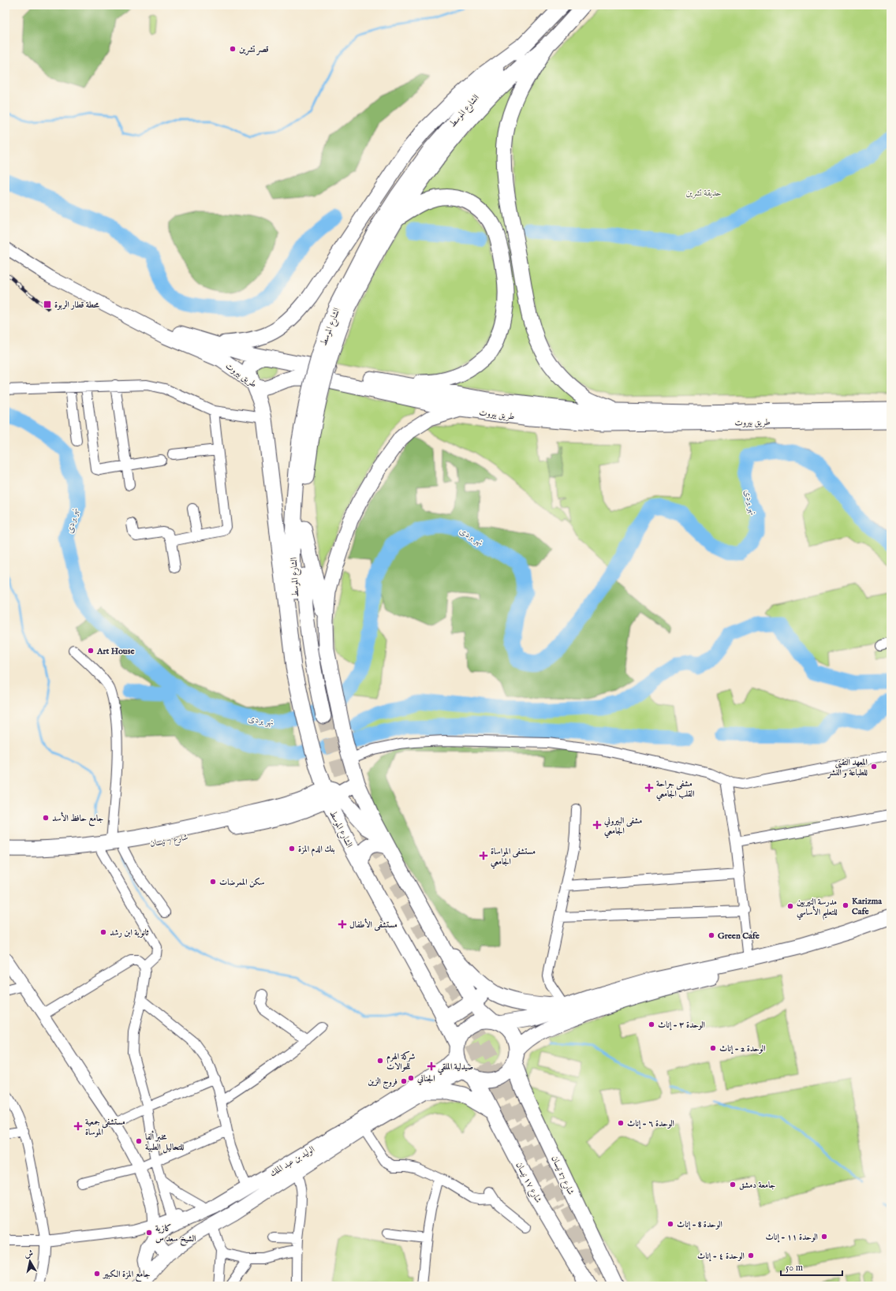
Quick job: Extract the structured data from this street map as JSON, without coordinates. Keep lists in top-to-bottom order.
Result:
{
  "streets": {
    "main road": [
      "الشارع الموسط",
      "طريق بيروت",
      "شارع 7 نيسان",
      "الوليد بن عبد الملك",
      "شارع 17 نيسان",
      "شارع ١٧ نيسان"
    ]
  },
  "crossings": [
    ["الشارع الموسط", "طريق بيروت"],
    ["الشارع الموسط", "شارع 7 نيسان"],
    ["الشارع الموسط", "الوليد بن عبد الملك"],
    ["الشارع الموسط", "شارع 17 نيسان"],
    ["الشارع الموسط", "شارع ١٧ نيسان"],
    ["الوليد بن عبد الملك", "شارع 17 نيسان"],
    ["الوليد بن عبد الملك", "شارع ١٧ نيسان"],
    ["شارع 17 نيسان", "شارع ١٧ نيسان"]
  ],
  "water": ["نهر بردى"],
  "parks": ["حديقة تشرين"],
  "places": {
    "other": [
      "قصر تشرين",
      "Art House",
      "المعهد التقني للطباعة و النشر",
      "جامع حافظ الأسد",
      "بنك الدم المزة",
      "سكن الممرضات",
      "Karizma Cafe",
      "مدرسة النيربين للتعليم الأساسي",
      "ثانوية ابن رشد",
      "Green Cafe",
      "الوحدة ٣ - إناث",
      "الوحدة 2 - إناث",
      "شركة الهرم للحوالات",
      "الجناني",
      "فروج الزين",
      "الوحدة ٦ - إناث",
      "مخبر ألفا للتحاليل الطبية",
      "جامعة دمشق",
      "الوحدة 8 - إناث",
      "كازية الشيخ سعد س",
      "الوحدة ١١ - إناث",
      "الوحدة ٤ - إناث",
      "جامع المزة الكبير"
    ],
    "transit": ["محطة قطار الربوة"],
    "health": [
      "مشفى جراحة القلب الجامعي",
      "مشفى البيروني الجامعي",
      "مستشفى المواساة الجامعي",
      "مستشفى الأطفال",
      "صيدلية الملقي",
      "مستشفى جمعية الموساة"
    ]
  },
  "scale_bar": "50 m",
  "north": "top"
}
